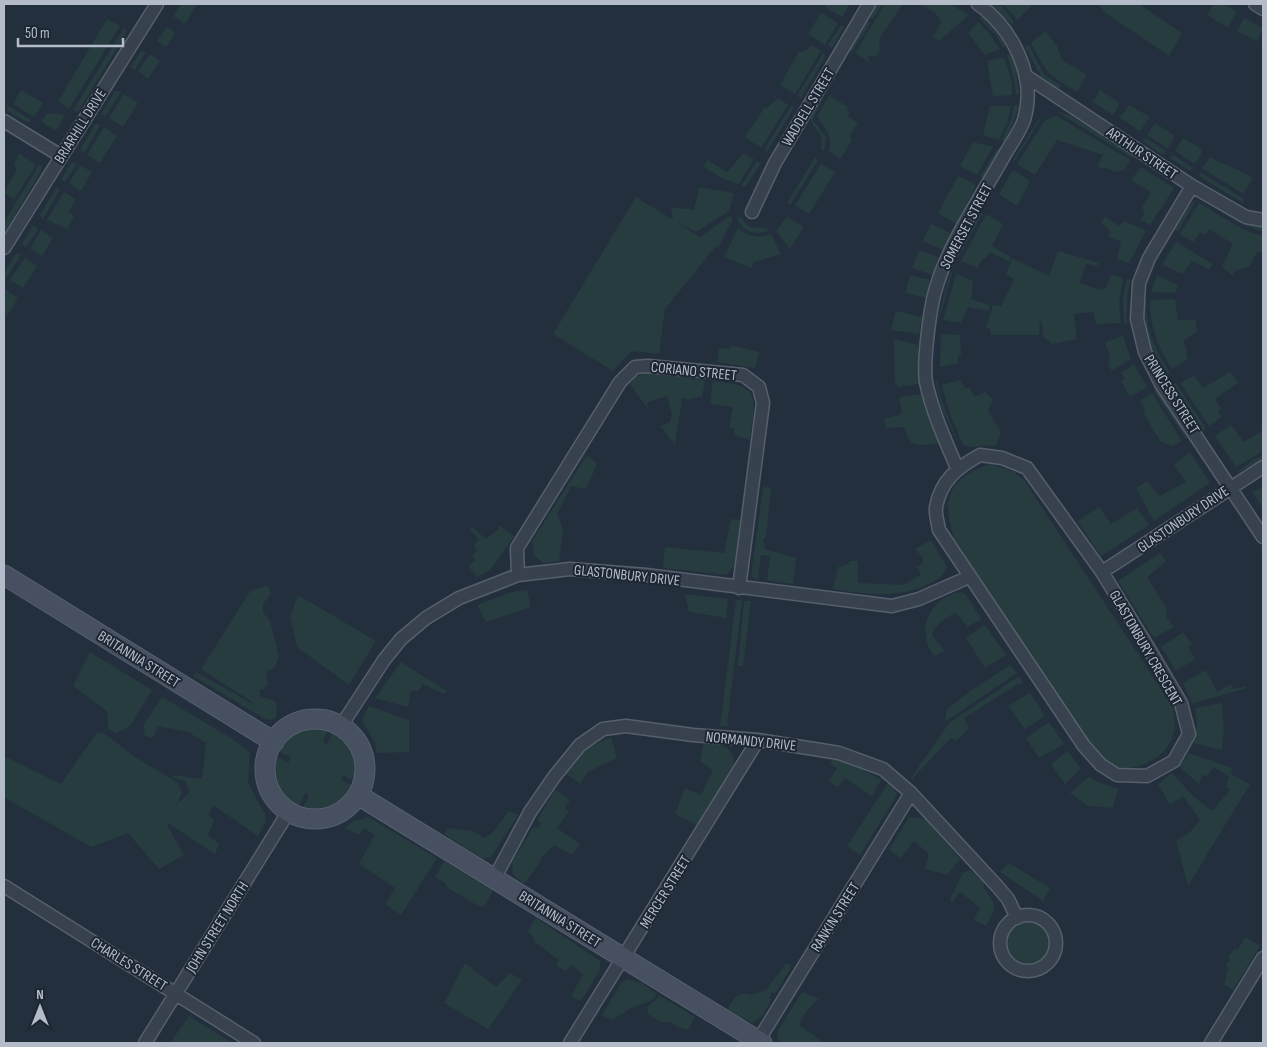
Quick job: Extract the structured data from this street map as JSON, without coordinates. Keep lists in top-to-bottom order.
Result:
{
  "streets": {
    "street": [
      "WADDELL STREET",
      "BRIARHILL DRIVE",
      "ARTHUR STREET",
      "SOMERSET STREET",
      "CORIANO STREET",
      "PRINCESS STREET",
      "GLASTONBURY DRIVE",
      "GLASTONBURY CRESCENT",
      "BRITANNIA STREET",
      "NORMANDY DRIVE",
      "MERCER STREET",
      "RANKIN STREET",
      "JOHN STREET NORTH",
      "CHARLES STREET"
    ]
  },
  "crossings": [
    ["ARTHUR STREET", "SOMERSET STREET"],
    ["ARTHUR STREET", "PRINCESS STREET"],
    ["SOMERSET STREET", "GLASTONBURY CRESCENT"],
    ["CORIANO STREET", "GLASTONBURY DRIVE"],
    ["PRINCESS STREET", "GLASTONBURY DRIVE"],
    ["GLASTONBURY DRIVE", "GLASTONBURY CRESCENT"],
    ["GLASTONBURY DRIVE", "BRITANNIA STREET"],
    ["GLASTONBURY DRIVE", "JOHN STREET NORTH"],
    ["BRITANNIA STREET", "NORMANDY DRIVE"],
    ["BRITANNIA STREET", "MERCER STREET"],
    ["BRITANNIA STREET", "RANKIN STREET"],
    ["BRITANNIA STREET", "JOHN STREET NORTH"],
    ["NORMANDY DRIVE", "MERCER STREET"],
    ["NORMANDY DRIVE", "RANKIN STREET"],
    ["JOHN STREET NORTH", "CHARLES STREET"]
  ],
  "scale_bar": "50 m",
  "north": "top"
}
